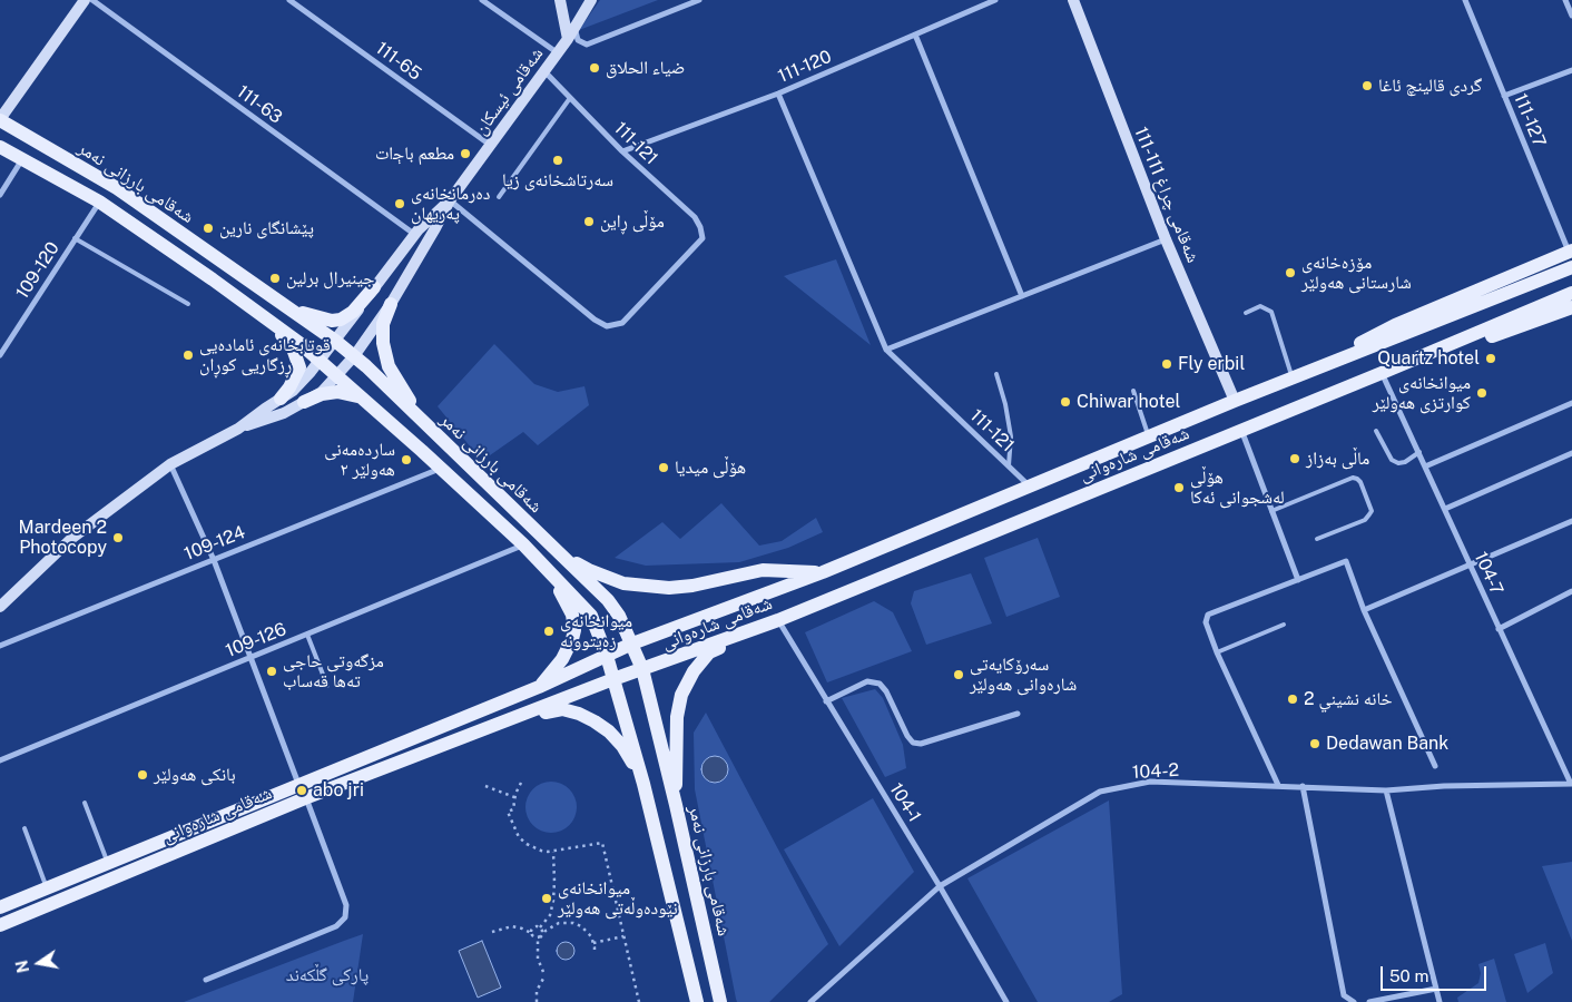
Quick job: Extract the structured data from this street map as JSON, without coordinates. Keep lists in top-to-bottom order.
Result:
{
  "streets": {
    "main road": [
      "شەقامی ئیسکان",
      "شەقامی بارزانی نەمر",
      "شەقامی چراغ 111-111",
      "شەقامی شارەوانی"
    ],
    "street": [
      "111-65",
      "111-120",
      "111-63",
      "111-127",
      "111-121",
      "109-120",
      "109-124",
      "104-7",
      "109-126",
      "104-2",
      "104-1"
    ]
  },
  "crossings": [
    ["111-65", "شەقامی ئیسکان"],
    ["111-120", "111-121"],
    ["شەقامی ئیسکان", "111-121"],
    ["شەقامی ئیسکان", "شەقامی بارزانی نەمر"],
    ["111-127", "شەقامی شارەوانی"],
    ["111-121", "شەقامی شارەوانی"],
    ["شەقامی بارزانی نەمر", "109-120"],
    ["شەقامی بارزانی نەمر", "شەقامی شارەوانی"],
    ["شەقامی بارزانی نەمر", "109-124"],
    ["شەقامی بارزانی نەمر", "109-126"],
    ["شەقامی چراغ 111-111", "شەقامی شارەوانی"],
    ["شەقامی شارەوانی", "104-7"],
    ["شەقامی شارەوانی", "104-1"],
    ["104-7", "104-2"],
    ["104-2", "104-1"]
  ],
  "parks": ["پارکی گڵکەند"],
  "places": [
    "ضياء الحلاق",
    "گردی قالینچ ئاغا",
    "مطعم باﭴات",
    "سەرتاشخانەی زیا",
    "دەرمانخانەی پەریهان",
    "مۆڵی ڕاین",
    "پێشانگای نارین",
    "مۆزەخانەی شارستانی هەولێر",
    "جينيرال برلين",
    "قوتابخانەی ئامادەیی ڕزگاریی کوڕان",
    "Quartz hotel",
    "Fly erbil",
    "میوانخانەی کوارتزی هەولێر",
    "Chiwar hotel",
    "ماڵی بەزاز",
    "ساردەمەنی هەولێر ٢",
    "هۆڵی میدیا",
    "هۆڵی لەشجوانی ئەکا",
    "Mardeen 2 Photocopy",
    "میوانخانەی زەیتوونە",
    "مزگەوتی حاجی تەها قەساب",
    "سەرۆکایەتی شارەوانی هەولێر",
    "خانه نشيني 2",
    "Dedawan Bank",
    "بانکی هەولێر",
    "abo jri",
    "میوانخانەی نێودەوڵەتی هەولێر"
  ],
  "scale_bar": "50 m",
  "north": "left"
}
